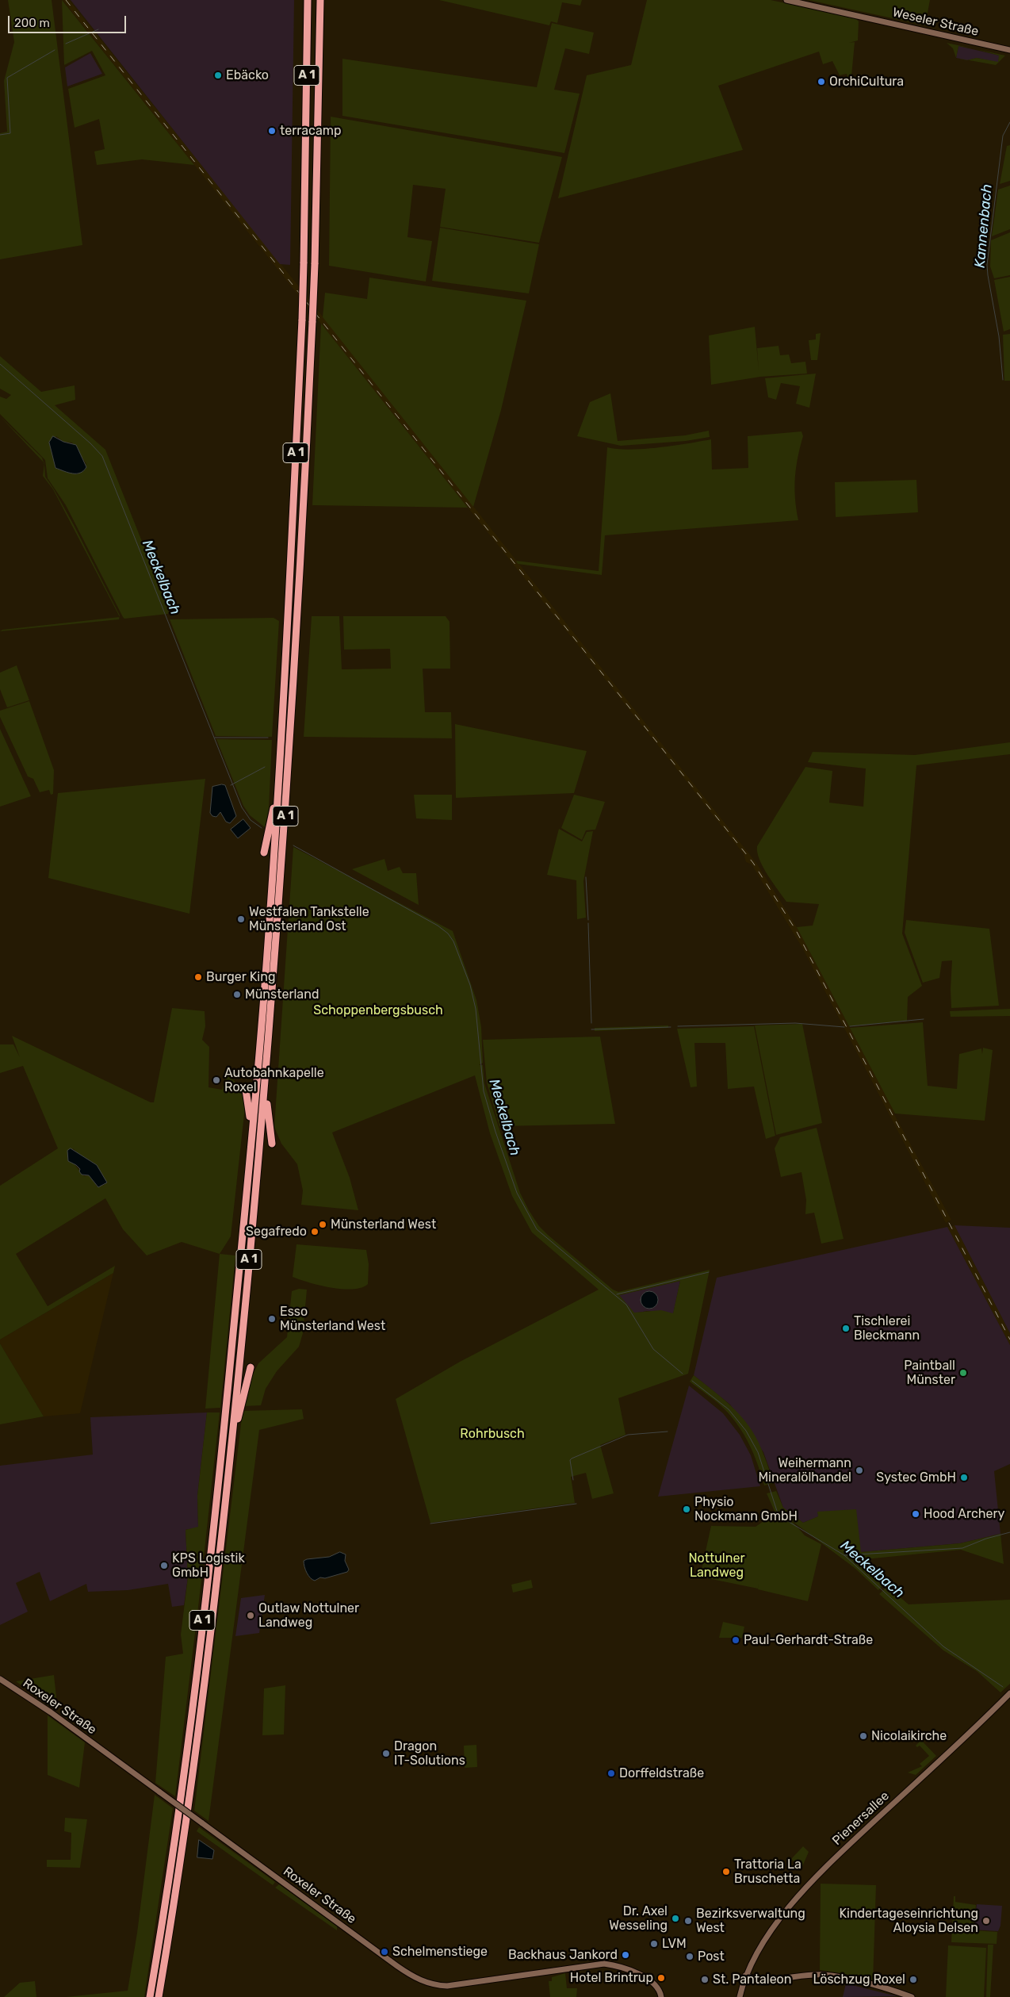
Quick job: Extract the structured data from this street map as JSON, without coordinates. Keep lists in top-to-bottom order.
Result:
{
  "streets": {
    "highway": ["A 1"],
    "main road": ["Weseler Straße", "Roxeler Straße", "Pienersallee"]
  },
  "water": ["Kannenbach", "Meckelbach"],
  "parks": ["Schoppenbergsbusch", "Rohrbusch", "Nottulner Landweg"],
  "places": [
    "Ebäcko",
    "OrchiCultura",
    "terracamp",
    "Westfalen Tankstelle Münsterland Ost",
    "Burger King",
    "Münsterland",
    "Autobahnkapelle Roxel",
    "Münsterland West",
    "Segafredo",
    "Esso Münsterland West",
    "Tischlerei Bleckmann",
    "Paintball Münster",
    "Weihermann Mineralölhandel",
    "Systec GmbH",
    "Physio Nockmann GmbH",
    "Hood Archery",
    "KPS Logistik GmbH",
    "Outlaw Nottulner Landweg",
    "Paul-Gerhardt-Straße",
    "Nicolaikirche",
    "Dragon IT-Solutions",
    "Dorffeldstraße",
    "Trattoria La Bruschetta",
    "Dr. Axel Wesseling",
    "Bezirksverwaltung West",
    "Kindertageseinrichtung Aloysia Delsen",
    "LVM",
    "Schelmenstiege",
    "Backhaus Jankord",
    "Post",
    "Hotel Brintrup",
    "St. Pantaleon",
    "Löschzug Roxel"
  ],
  "scale_bar": "200 m"
}
